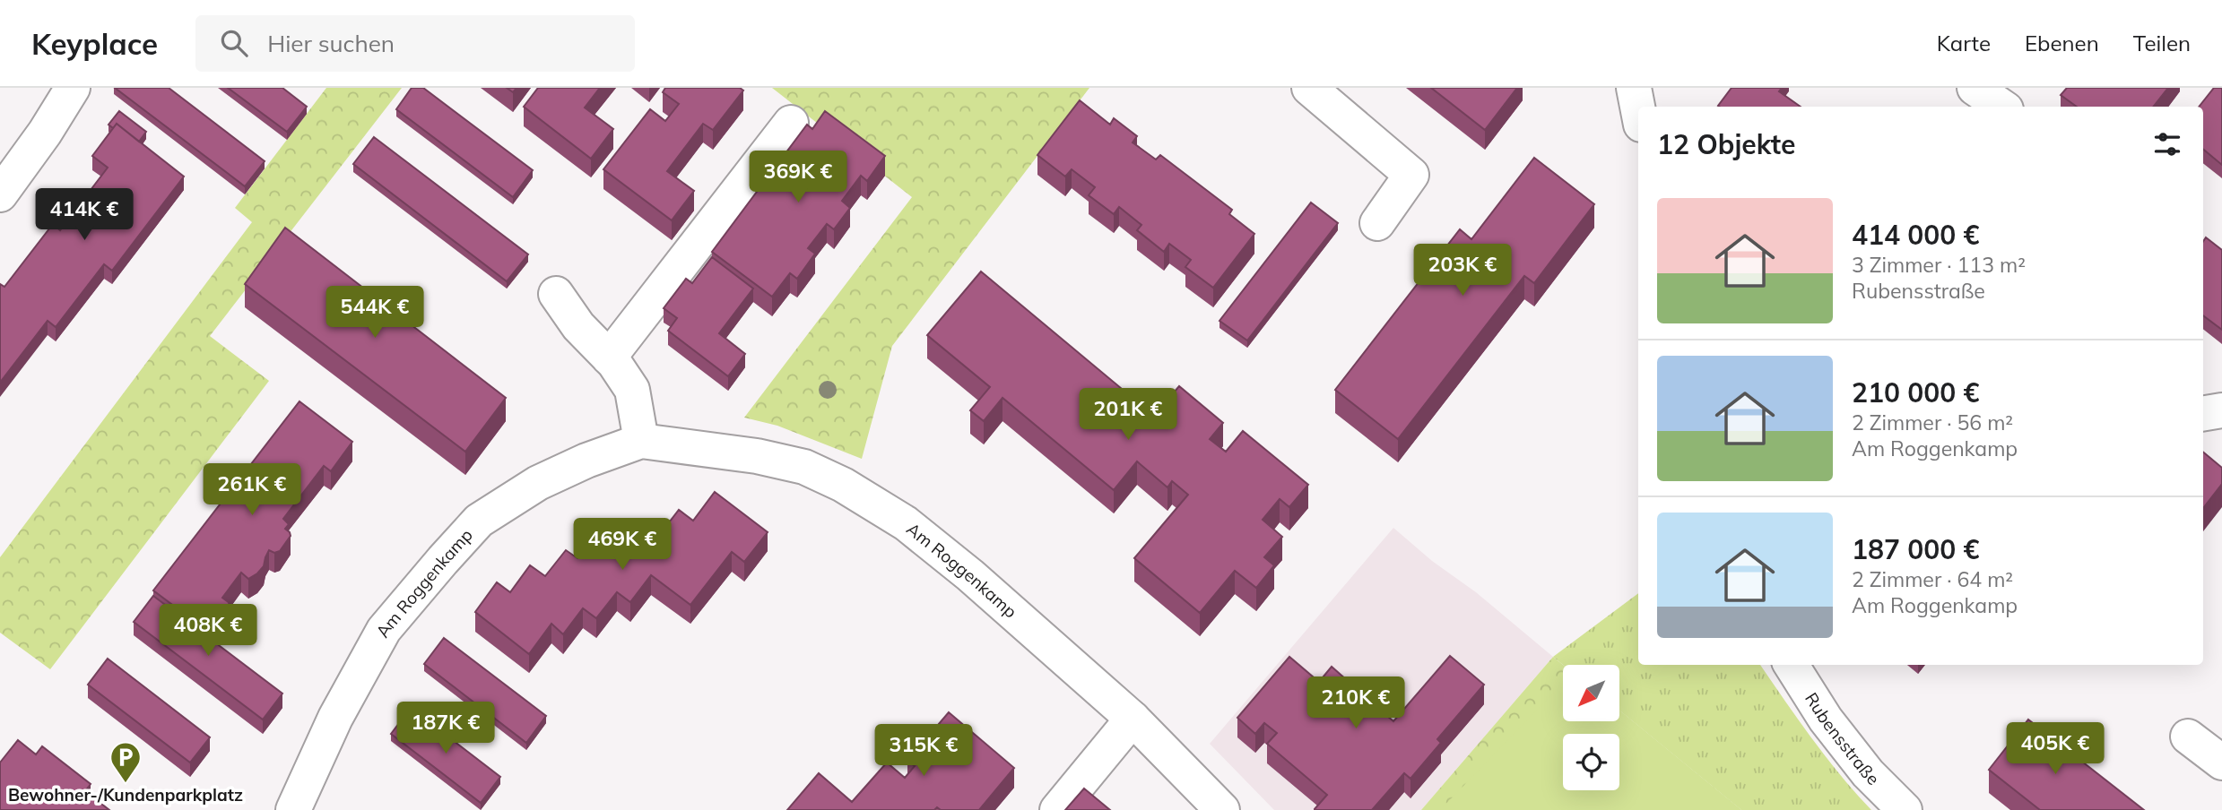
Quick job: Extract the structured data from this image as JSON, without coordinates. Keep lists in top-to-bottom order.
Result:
{
  "streets": {
    "street": ["Am Roggenkamp", "Rubensstraße"]
  },
  "places": {
    "parking": ["Bewohner-/Kundenparkplatz"]
  },
  "north": "bottom left",
  "page": {
    "header": "Keyplace",
    "search": "Hier suchen",
    "nav": ["Karte", "Ebenen", "Teilen"],
    "heading": "12 Objekte",
    "price": [
      "369K €",
      "414K €",
      "203K €",
      "544K €",
      "201K €",
      "261K €",
      "469K €",
      "408K €",
      "210K €",
      "187K €",
      "405K €",
      "315K €"
    ],
    "list": [
      {
        "name": "414 000 €",
        "note": "3 Zimmer · 113 m² · Rubensstraße"
      },
      {
        "name": "210 000 €",
        "note": "2 Zimmer · 56 m² · Am Roggenkamp"
      },
      {
        "name": "187 000 €",
        "note": "2 Zimmer · 64 m² · Am Roggenkamp"
      }
    ]
  }
}
